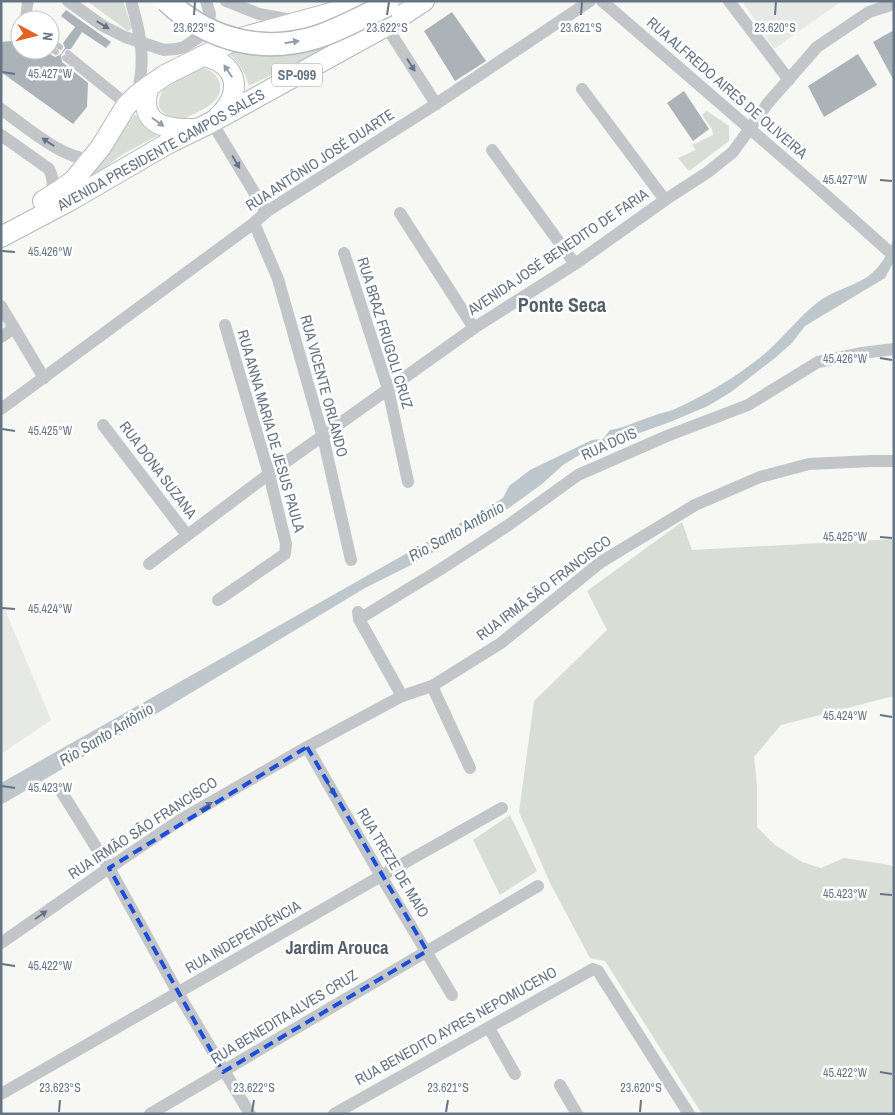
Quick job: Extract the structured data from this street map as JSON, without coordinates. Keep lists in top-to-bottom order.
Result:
{
  "streets": {
    "main road": ["SP-099", "AVENIDA PRESIDENTE CAMPOS SALES"],
    "street": [
      "RUA ALFREDO AIRES DE OLIVEIRA",
      "RUA ANTÔNIO JOSÉ DUARTE",
      "AVENIDA JOSÉ BENEDITO DE FARIA",
      "RUA BRAZ FRUGOLI CRUZ",
      "RUA VICENTE ORLANDO",
      "RUA ANNA MARIA DE JESUS PAULA",
      "RUA DOIS",
      "RUA DONA SUZANA",
      "RUA IRMÃ SÃO FRANCISCO",
      "RUA IRMÃO SÃO FRANCISCO",
      "RUA TREZE DE MAIO",
      "RUA INDEPENDÊNCIA",
      "RUA BENEDITA ALVES CRUZ",
      "RUA BENEDITO AYRES NEPOMUCENO"
    ]
  },
  "crossings": [
    ["SP-099", "AVENIDA PRESIDENTE CAMPOS SALES"],
    ["RUA ALFREDO AIRES DE OLIVEIRA", "AVENIDA JOSÉ BENEDITO DE FARIA"],
    ["RUA ANTÔNIO JOSÉ DUARTE", "RUA VICENTE ORLANDO"],
    ["AVENIDA JOSÉ BENEDITO DE FARIA", "RUA BRAZ FRUGOLI CRUZ"],
    ["AVENIDA JOSÉ BENEDITO DE FARIA", "RUA VICENTE ORLANDO"],
    ["AVENIDA JOSÉ BENEDITO DE FARIA", "RUA ANNA MARIA DE JESUS PAULA"],
    ["AVENIDA JOSÉ BENEDITO DE FARIA", "RUA DONA SUZANA"],
    ["RUA DOIS", "RUA IRMÃ SÃO FRANCISCO"],
    ["RUA IRMÃ SÃO FRANCISCO", "RUA IRMÃO SÃO FRANCISCO"],
    ["RUA IRMÃ SÃO FRANCISCO", "RUA TREZE DE MAIO"],
    ["RUA IRMÃO SÃO FRANCISCO", "RUA TREZE DE MAIO"],
    ["RUA TREZE DE MAIO", "RUA INDEPENDÊNCIA"],
    ["RUA TREZE DE MAIO", "RUA BENEDITA ALVES CRUZ"]
  ],
  "one_way": ["RUA IRMÃO SÃO FRANCISCO", "RUA TREZE DE MAIO"],
  "districts": ["Ponte Seca", "Jardim Arouca"],
  "water": ["Rio Santo Antônio"],
  "north": "right",
  "coordinates": [
    "23.623°S",
    "23.622°S",
    "23.621°S",
    "23.620°S",
    "45.427°W",
    "45.426°W",
    "45.425°W",
    "45.424°W",
    "45.423°W",
    "45.422°W"
  ]
}
